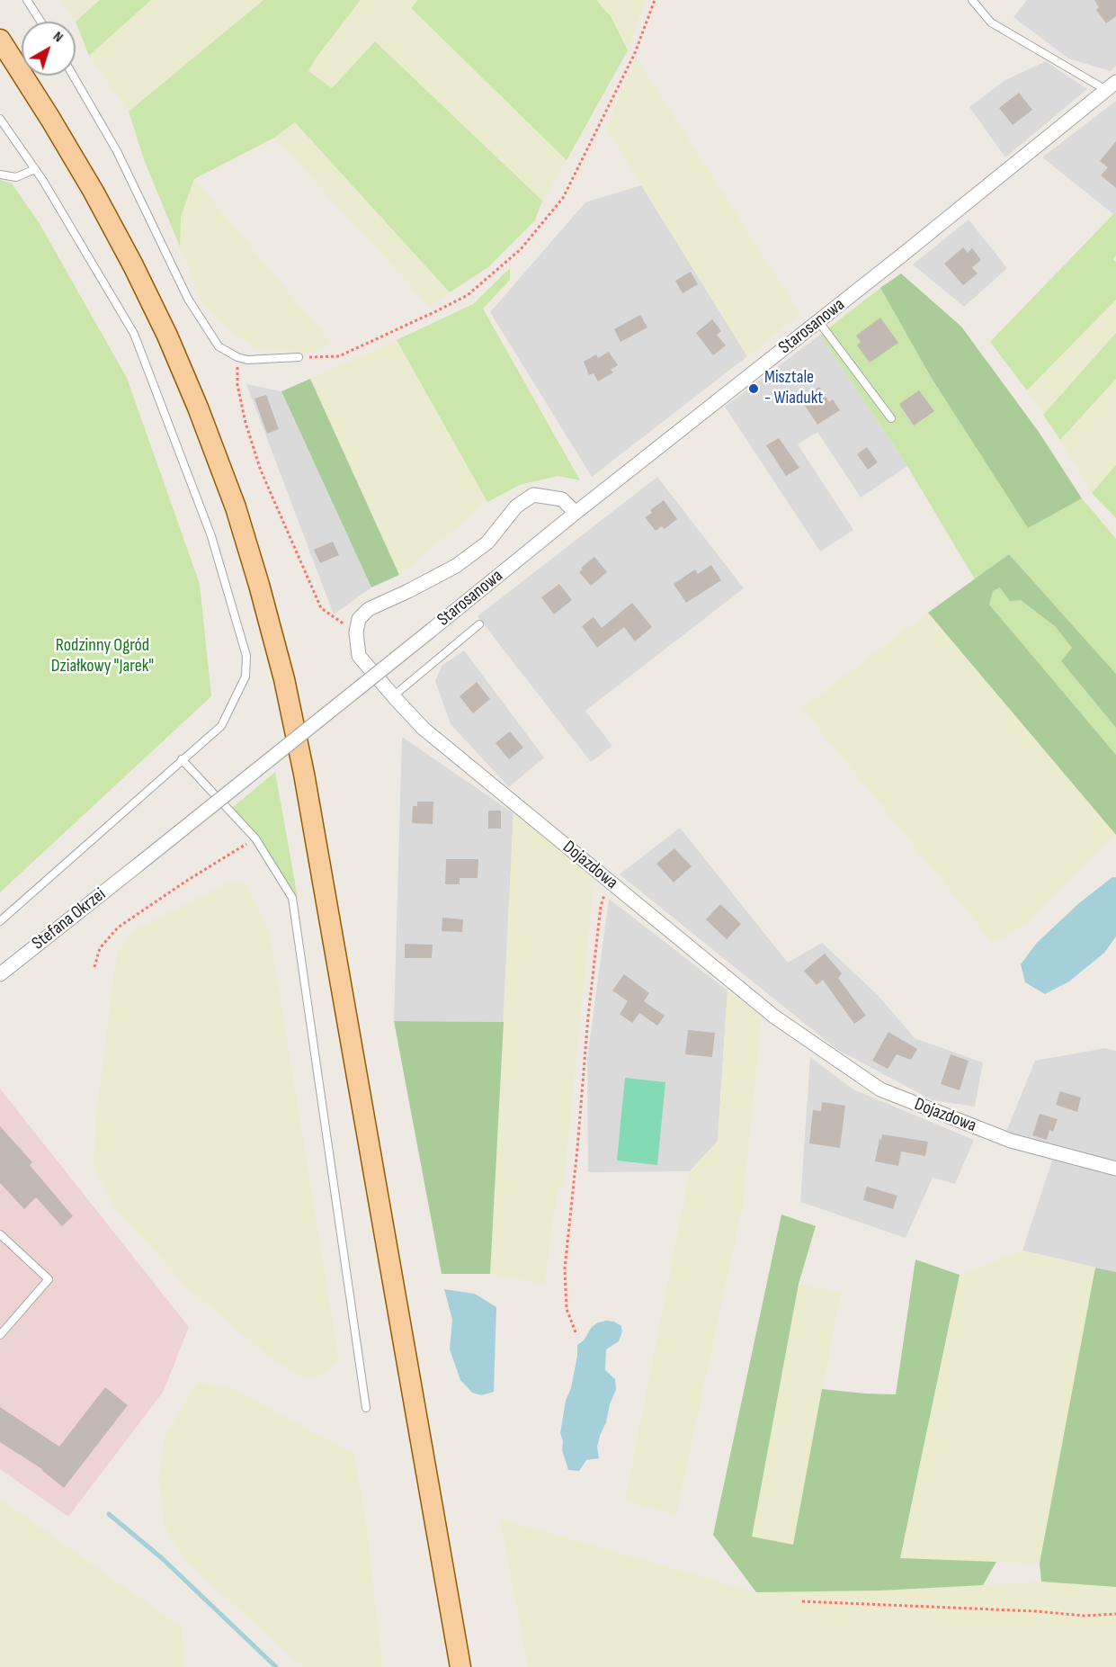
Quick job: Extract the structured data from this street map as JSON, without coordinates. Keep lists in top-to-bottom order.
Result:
{
  "streets": {
    "street": ["Starosanowa", "Dojazdowa", "Stefana Okrzei"]
  },
  "crossings": [
    ["Starosanowa", "Stefana Okrzei"]
  ],
  "parks": ["Rodzinny Ogród Działkowy \"Jarek\""],
  "places": ["Misztale - Wiadukt"],
  "north": "top right"
}
